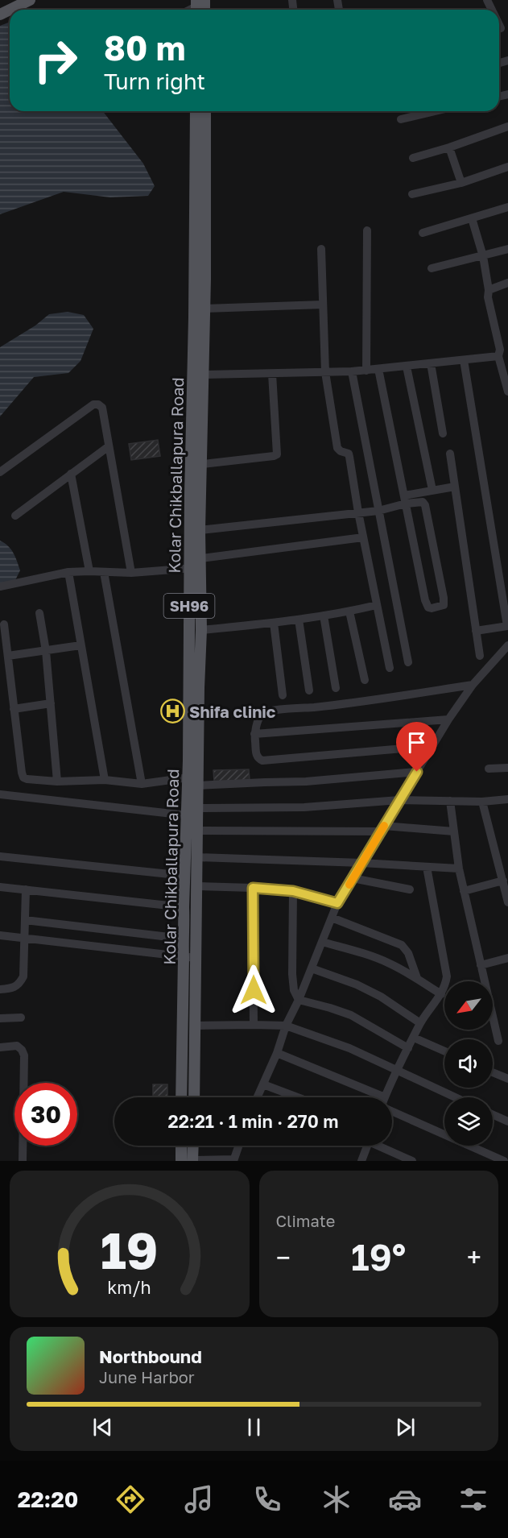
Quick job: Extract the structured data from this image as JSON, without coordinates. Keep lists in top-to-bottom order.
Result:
{
  "streets": {
    "main road": ["Kolar Chikballapura Road", "SH96"]
  },
  "places": {
    "hospital": ["Shifa clinic"]
  },
  "north": "bottom left",
  "page": {
    "turn": ["80 m", "Turn right"],
    "limit": "30",
    "trip": "22:21 · 1 min · 270 m",
    "tile": "Climate",
    "heat": ["−", "19°", "+"],
    "song": ["Northbound", "June Harbor"],
    "tabs": "22:20",
    "gauge": ["19", "km/h"]
  }
}
